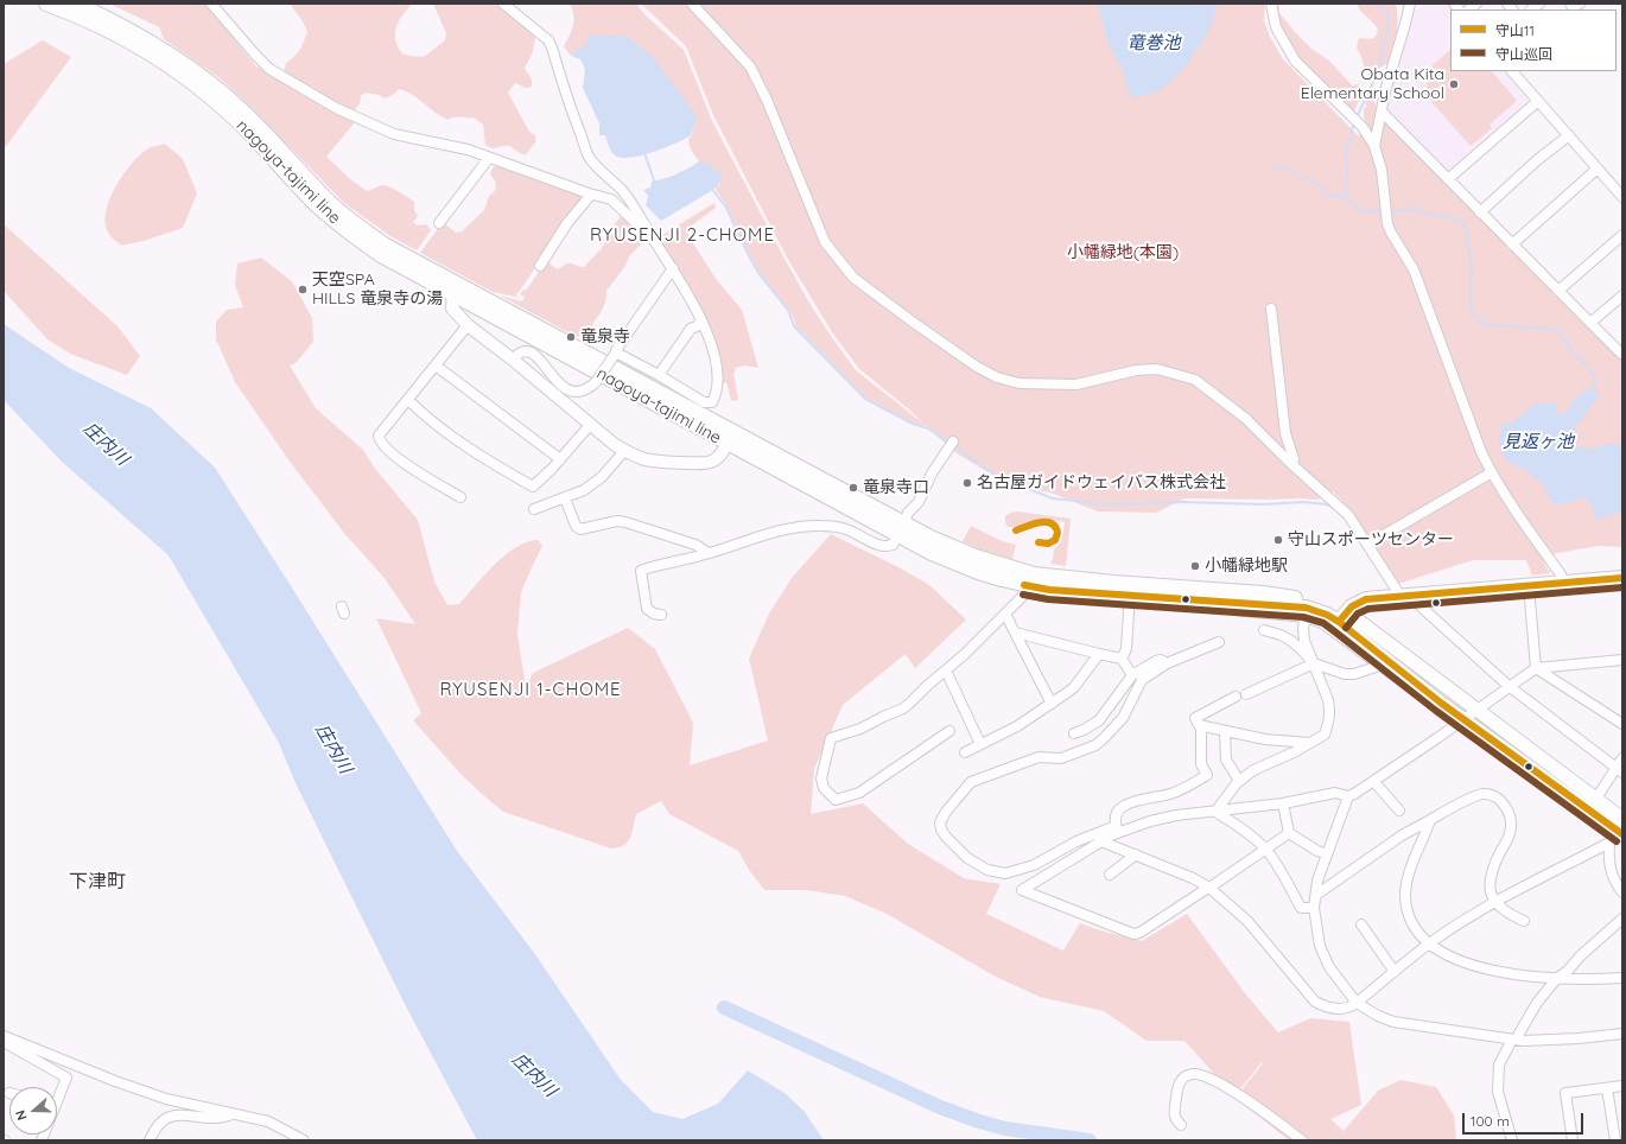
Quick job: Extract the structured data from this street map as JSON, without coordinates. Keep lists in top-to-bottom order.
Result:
{
  "streets": {
    "main road": ["nagoya-tajimi line"]
  },
  "districts": ["RYUSENJI 2-CHOME", "RYUSENJI 1-CHOME", "下津町"],
  "water": ["竜巻池", "見返ヶ池", "庄内川"],
  "parks": ["小幡緑地(本園)"],
  "places": [
    "Obata Kita Elementary School",
    "天空SPA HILLS 竜泉寺の湯",
    "竜泉寺",
    "名古屋ガイドウェイバス株式会社",
    "竜泉寺口",
    "守山スポーツセンター",
    "小幡緑地駅"
  ],
  "lines": ["transit line 守山11", "transit line 守山巡回"],
  "legend": ["守山11", "守山巡回"],
  "scale_bar": "100 m",
  "north": "left"
}
